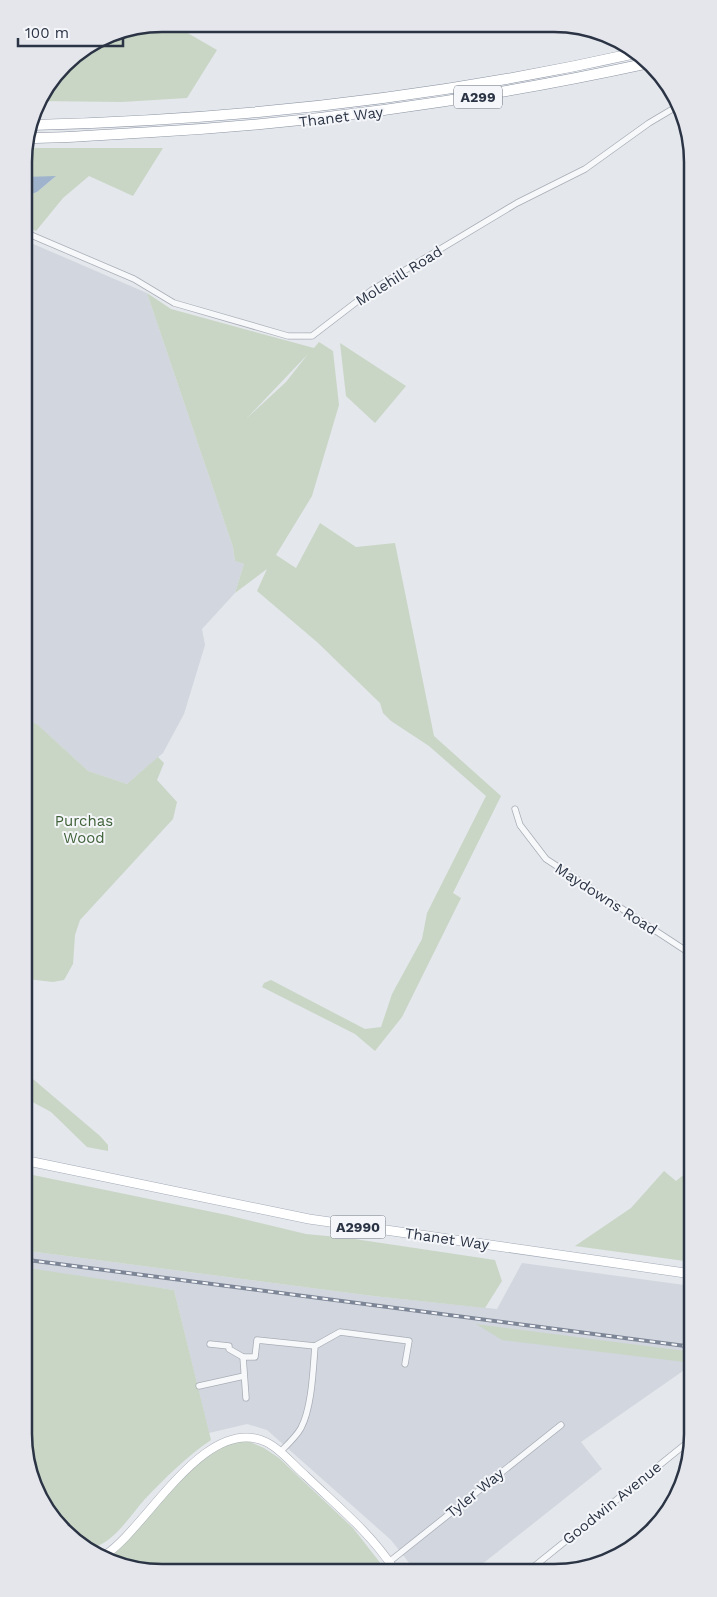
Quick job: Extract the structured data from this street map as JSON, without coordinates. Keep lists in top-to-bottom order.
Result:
{
  "streets": {
    "highway": ["A299", "Thanet Way"],
    "main road": ["A2990"],
    "street": [
      "Molehill Road",
      "Maydowns Road",
      "Tyler Way",
      "Goodwin Avenue"
    ]
  },
  "parks": ["Purchas Wood"],
  "scale_bar": "100 m"
}
